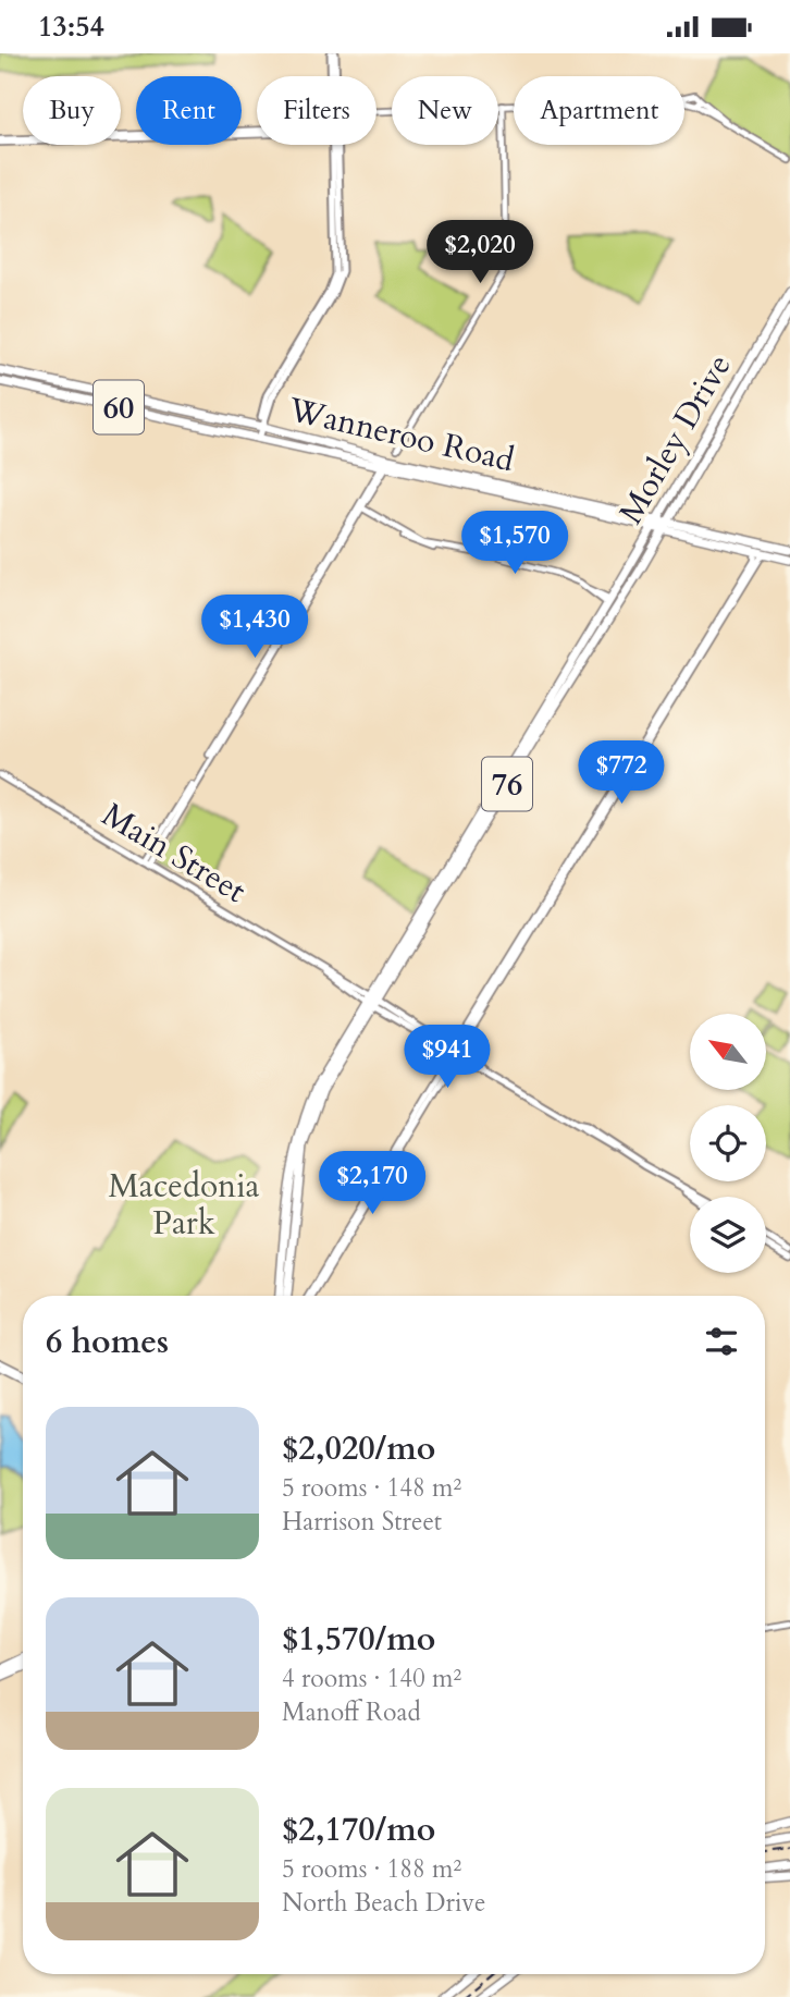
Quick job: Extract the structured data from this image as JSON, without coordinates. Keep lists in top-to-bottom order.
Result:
{
  "streets": {
    "highway": [
      "60",
      "Wanneroo Road",
      "Morley Drive",
      "76"
    ],
    "main road": ["Main Street"]
  },
  "crossings": [
    ["Wanneroo Road", "Morley Drive"],
    ["Morley Drive", "76"],
    ["Morley Drive", "Main Street"],
    ["76", "Main Street"]
  ],
  "parks": ["Macedonia Park"],
  "north": "top left",
  "page": {
    "status": "13:54",
    "chip": [
      "Buy",
      "Rent",
      "Filters",
      "New",
      "Apartment"
    ],
    "price": [
      "$2,020",
      "$1,570",
      "$1,430",
      "$772",
      "$941",
      "$2,170"
    ],
    "heading": "6 homes",
    "list": [
      {
        "name": "$2,020/mo",
        "note": "5 rooms · 148 m² · Harrison Street"
      },
      {
        "name": "$1,570/mo",
        "note": "4 rooms · 140 m² · Manoff Road"
      },
      {
        "name": "$2,170/mo",
        "note": "5 rooms · 188 m² · North Beach Drive"
      }
    ]
  }
}
